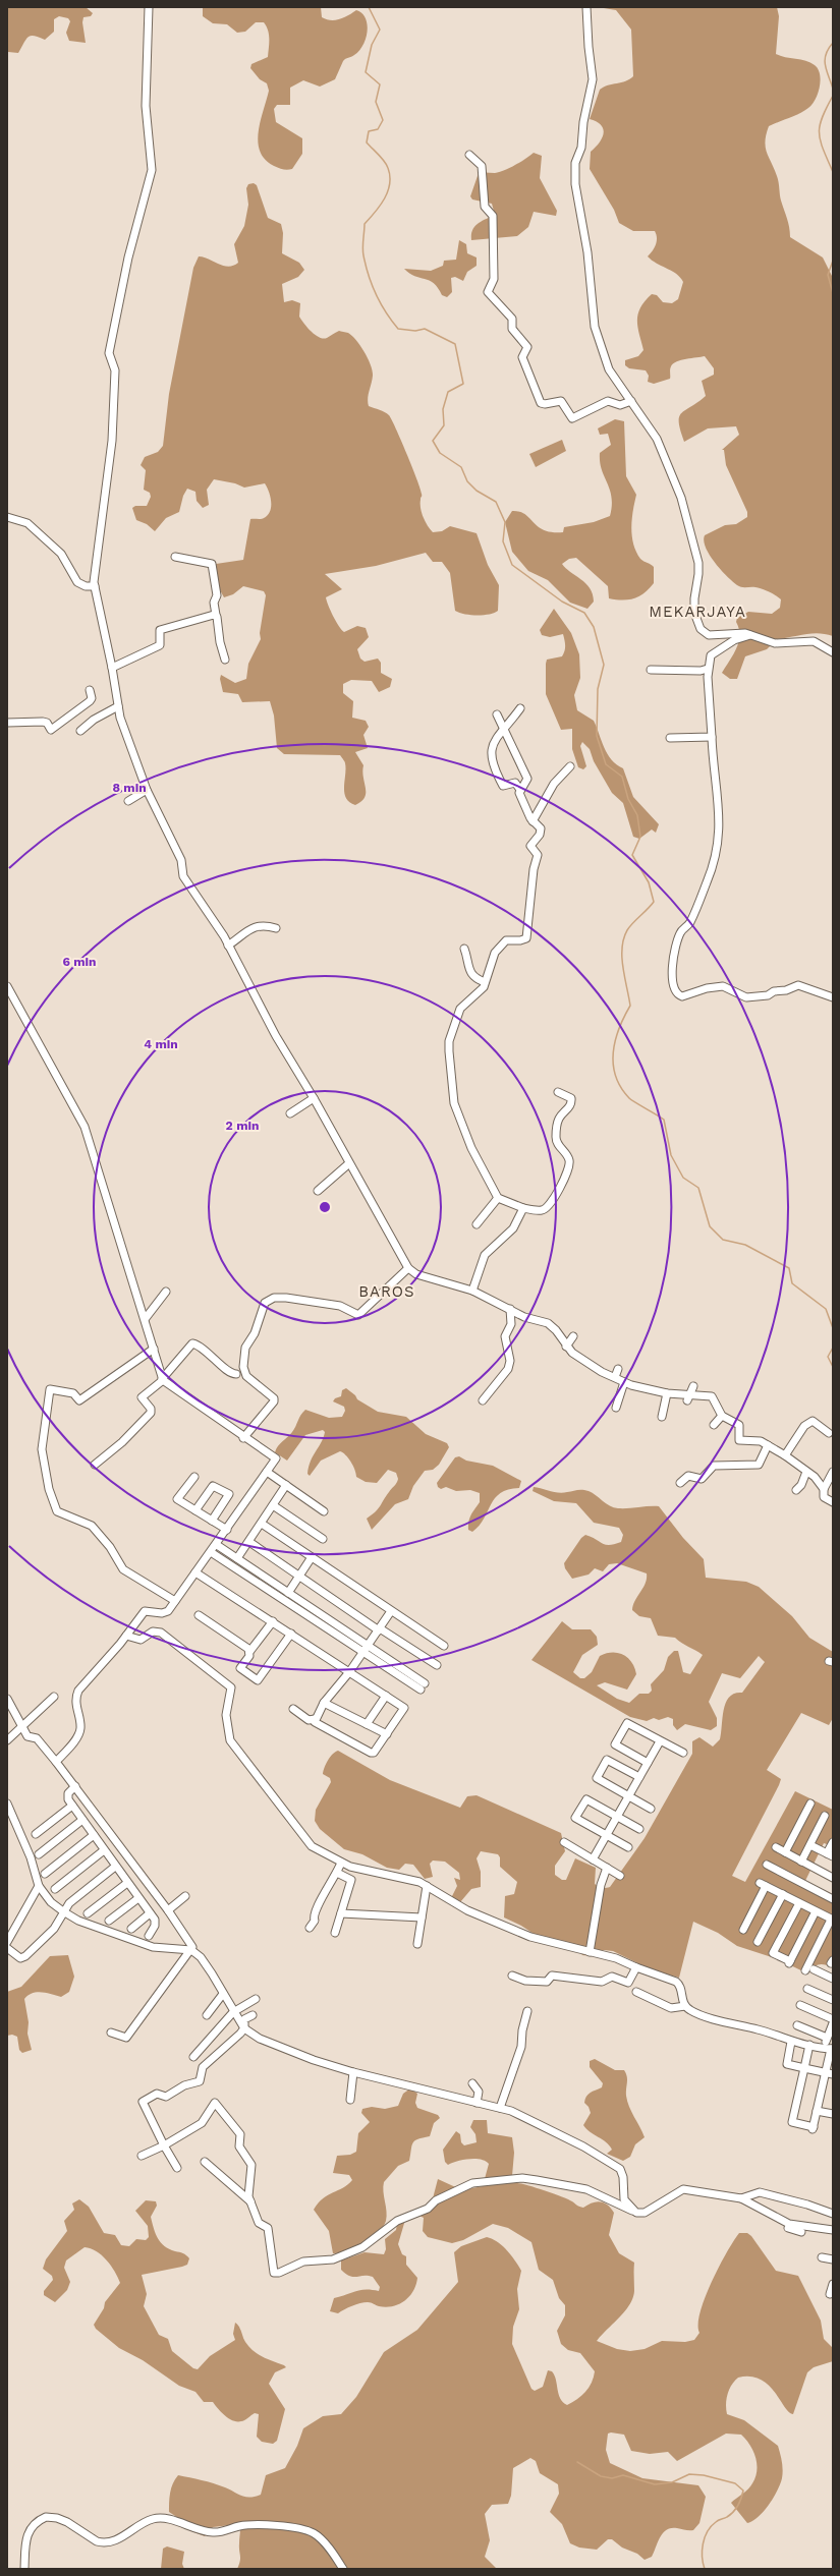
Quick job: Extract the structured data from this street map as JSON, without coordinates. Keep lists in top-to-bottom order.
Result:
{
  "districts": ["MEKARJAYA", "BAROS"],
  "rings": [
    "8 min",
    "6 min",
    "4 min",
    "2 min"
  ]
}
